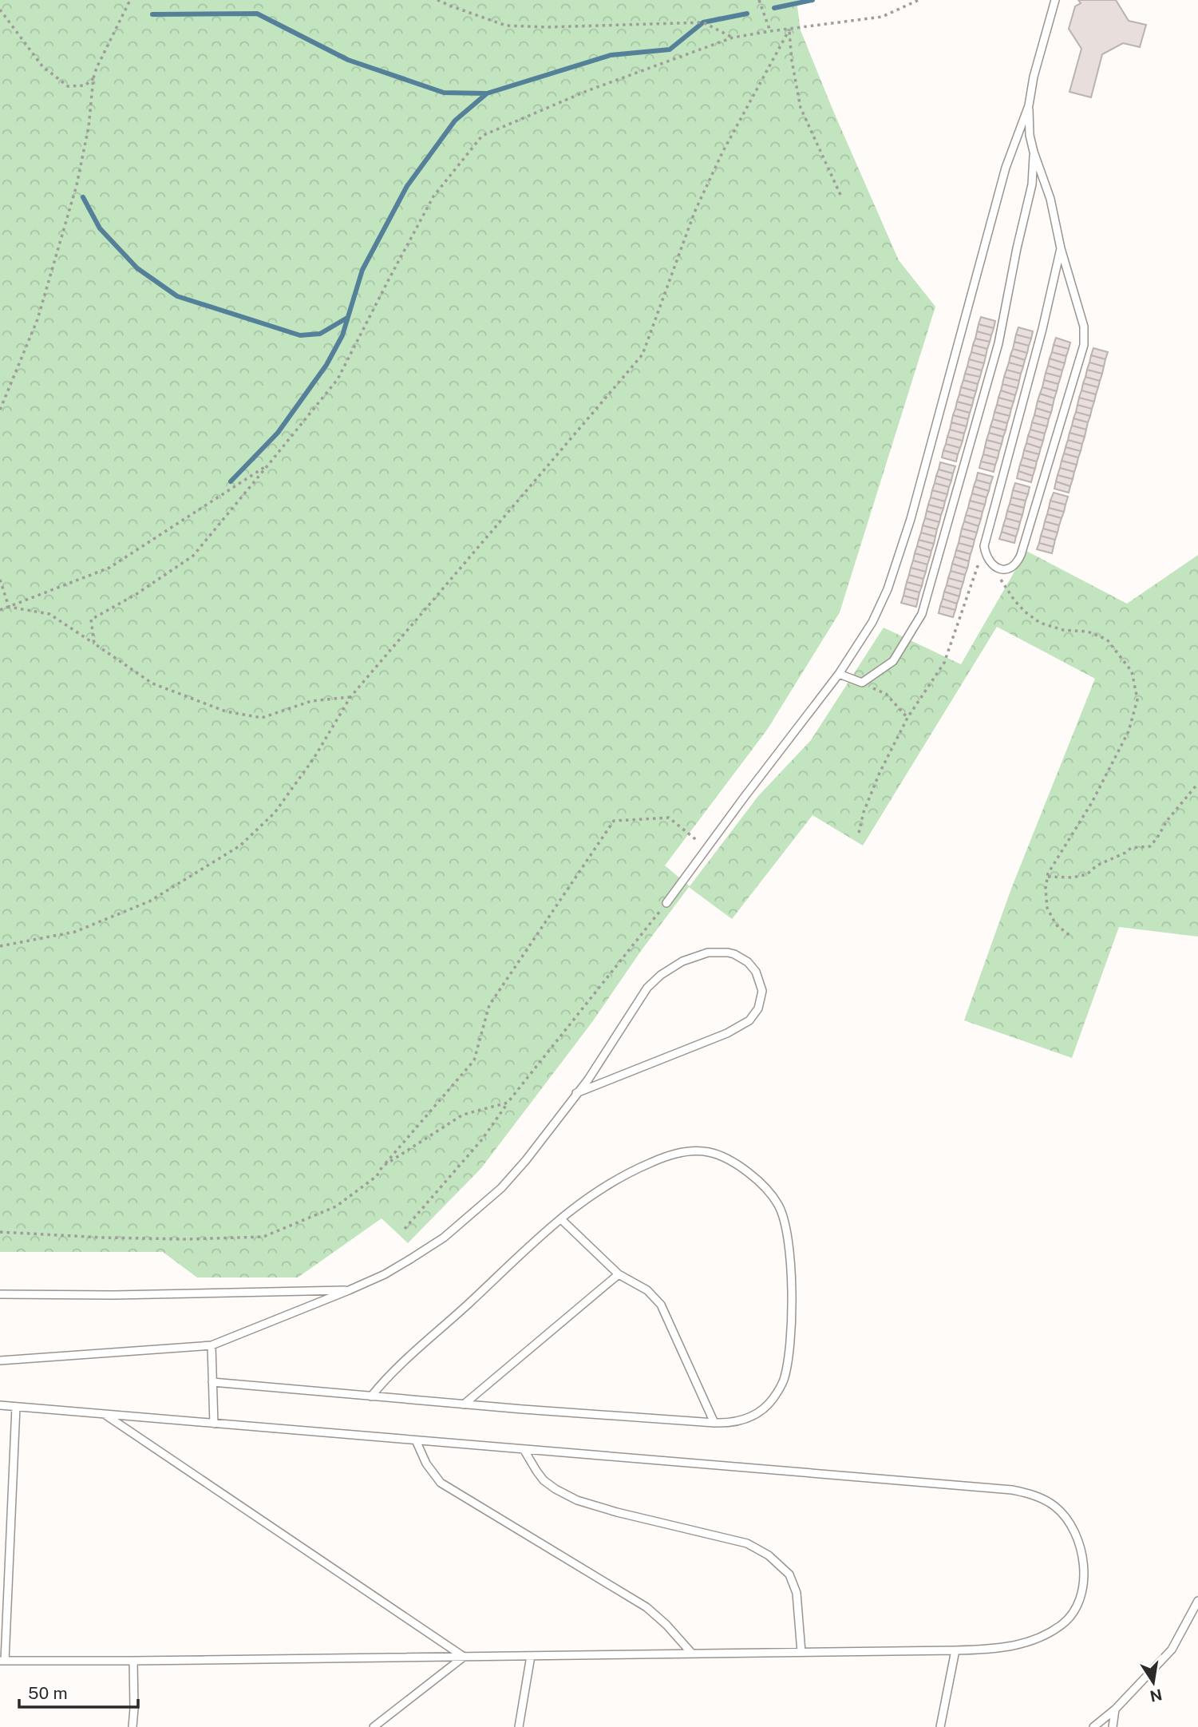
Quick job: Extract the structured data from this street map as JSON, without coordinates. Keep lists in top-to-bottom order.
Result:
{
  "scale_bar": "50 m",
  "north": "bottom"
}
